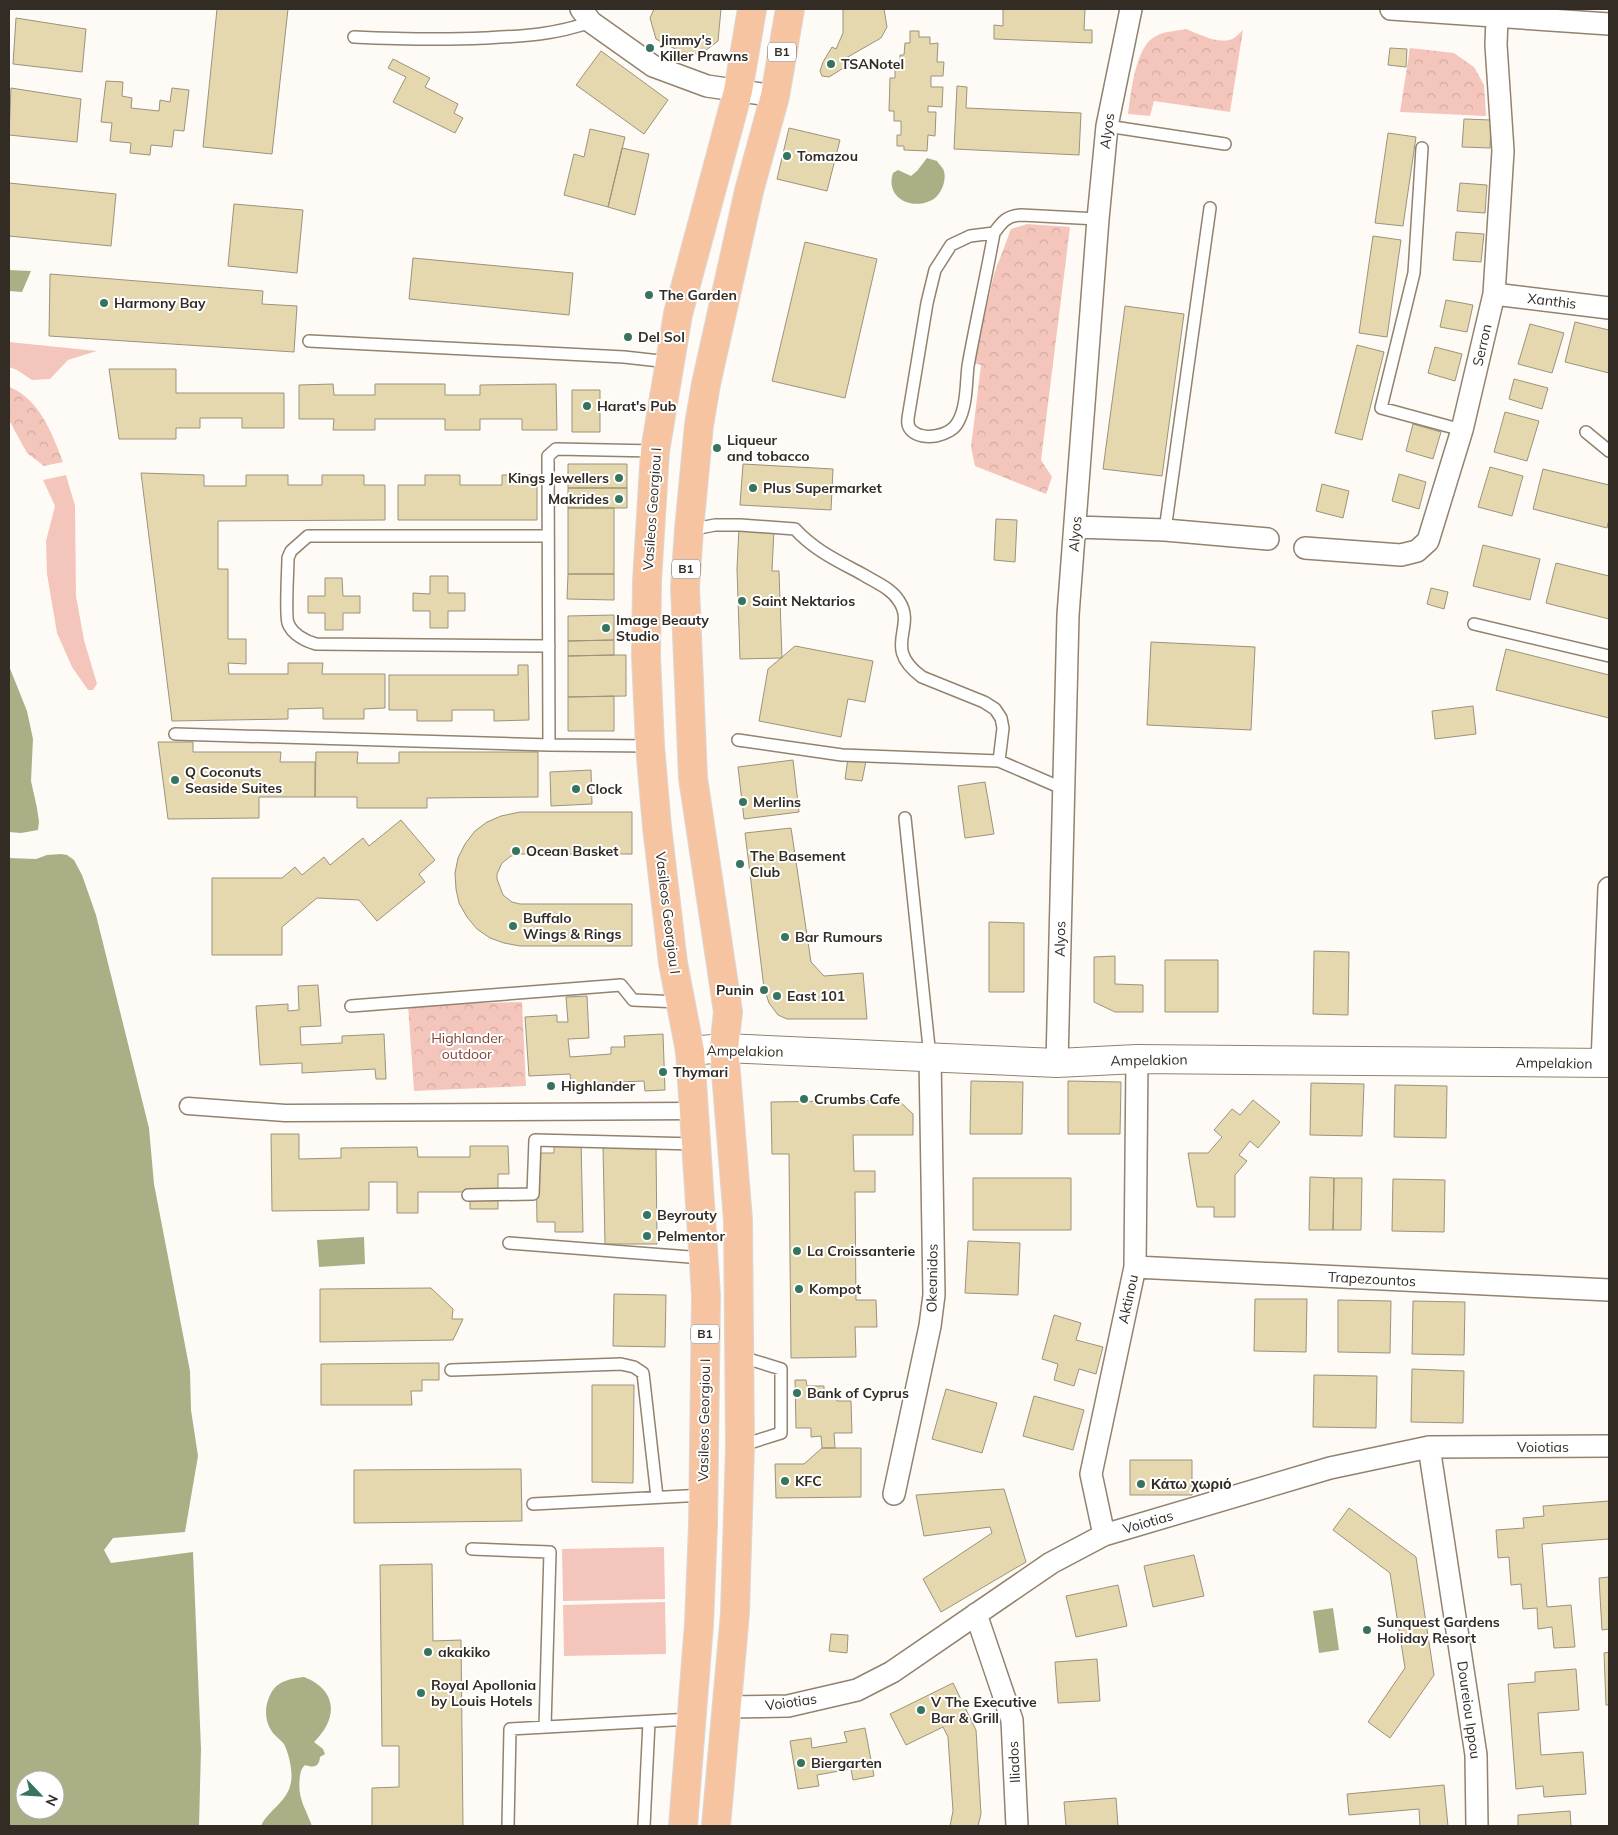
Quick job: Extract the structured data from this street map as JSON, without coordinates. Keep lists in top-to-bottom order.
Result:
{
  "streets": {
    "main road": ["B1", "Vasileos Georgiou I"],
    "street": [
      "Alyos",
      "Xanthis",
      "Serron",
      "Ampelakion",
      "Okeanidos",
      "Trapezountos",
      "Aktinou",
      "Voiotias",
      "Doureiou Ippou",
      "Iliados"
    ]
  },
  "crossings": [
    ["B1", "Ampelakion"],
    ["B1", "Voiotias"],
    ["Alyos", "Ampelakion"],
    ["Xanthis", "Serron"],
    ["Vasileos Georgiou I", "Ampelakion"],
    ["Ampelakion", "Okeanidos"],
    ["Ampelakion", "Aktinou"],
    ["Trapezountos", "Aktinou"],
    ["Aktinou", "Voiotias"],
    ["Voiotias", "Doureiou Ippou"],
    ["Voiotias", "Iliados"]
  ],
  "parks": ["Highlander outdoor"],
  "places": [
    "Jimmy's Killer Prawns",
    "TSANotel",
    "Tomazou",
    "The Garden",
    "Harmony Bay",
    "Del Sol",
    "Harat's Pub",
    "Liqueur and tobacco",
    "Kings Jewellers",
    "Plus Supermarket",
    "Makrides",
    "Saint Nektarios",
    "Image Beauty Studio",
    "Q Coconuts Seaside Suites",
    "Clock",
    "Merlins",
    "Ocean Basket",
    "The Basement Club",
    "Buffalo Wings & Rings",
    "Bar Rumours",
    "Punin",
    "East 101",
    "Thymari",
    "Highlander",
    "Crumbs Cafe",
    "Beyrouty",
    "Pelmentor",
    "La Croissanterie",
    "Kompot",
    "Bank of Cyprus",
    "KFC",
    "Κάτω χωριό",
    "Sunquest Gardens Holiday Resort",
    "akakiko",
    "Royal Apollonia by Louis Hotels",
    "V The Executive Bar & Grill",
    "Biergarten"
  ],
  "north": "bottom right"
}
